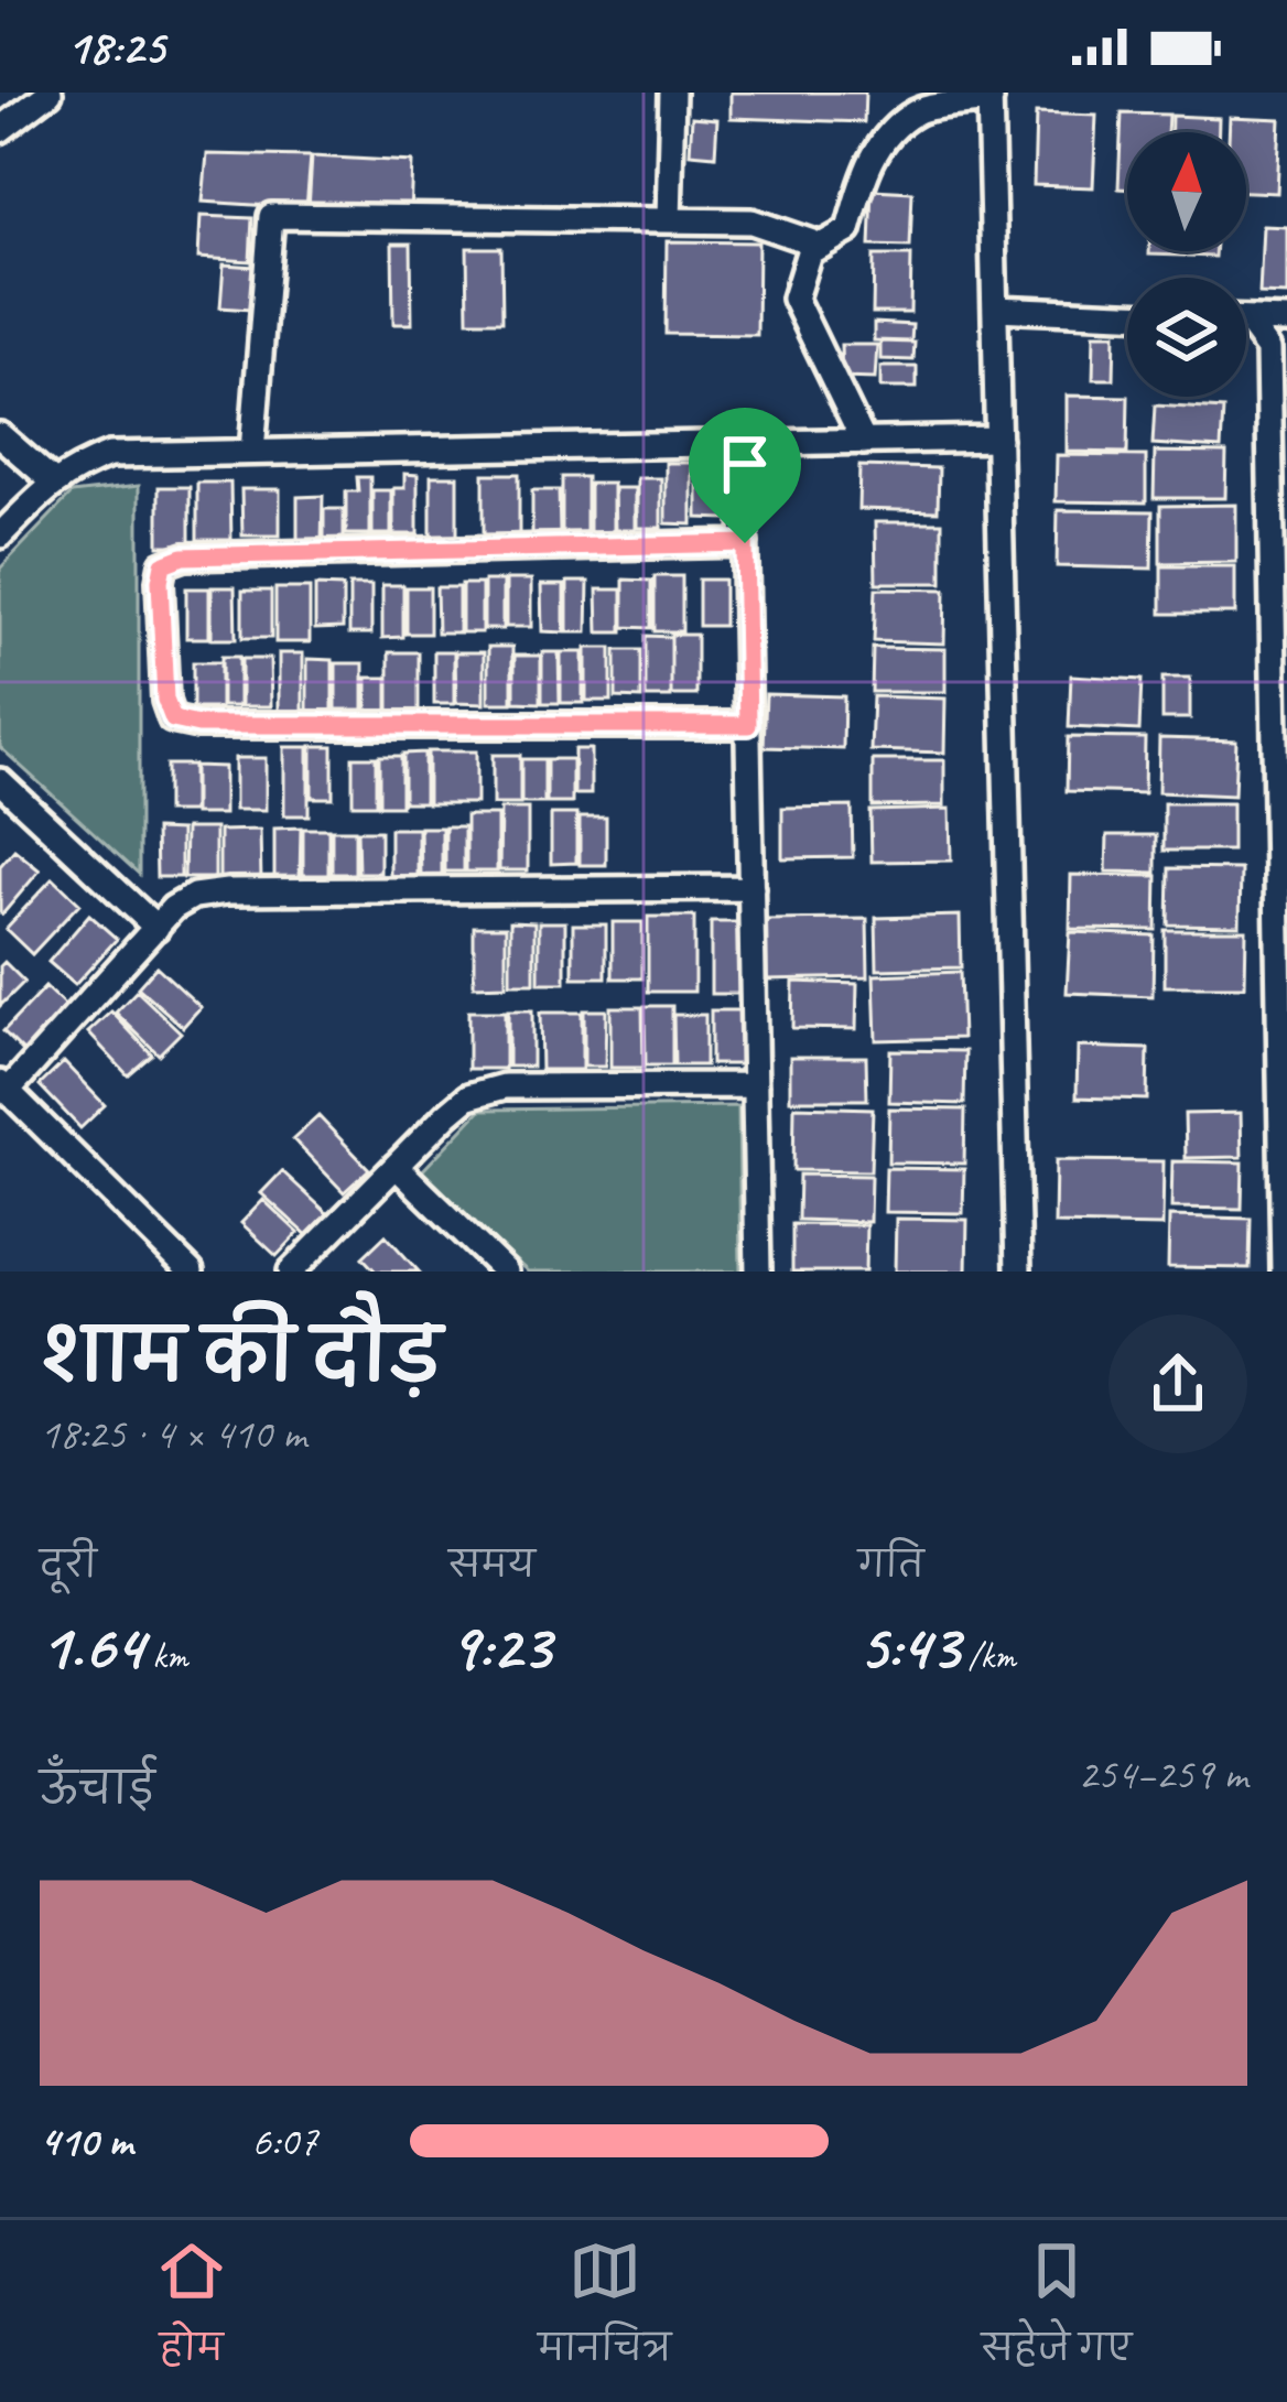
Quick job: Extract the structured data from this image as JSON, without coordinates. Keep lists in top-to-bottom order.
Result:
{
  "north": "top",
  "page": {
    "status": "18:25",
    "heading": ["शाम की दौड़", "18:25 · 4 × 410 m"],
    "stats": [
      ["दूरी", "1.64 km"],
      ["समय", "9:23"],
      ["गति", "5:43 /km"]
    ],
    "chart": ["ऊँचाई", "254–259 m"],
    "list": [
      {
        "name": "410 m",
        "note": "6:07"
      }
    ],
    "tabs": ["होम", "मानचित्र", "सहेजे गए"]
  }
}
